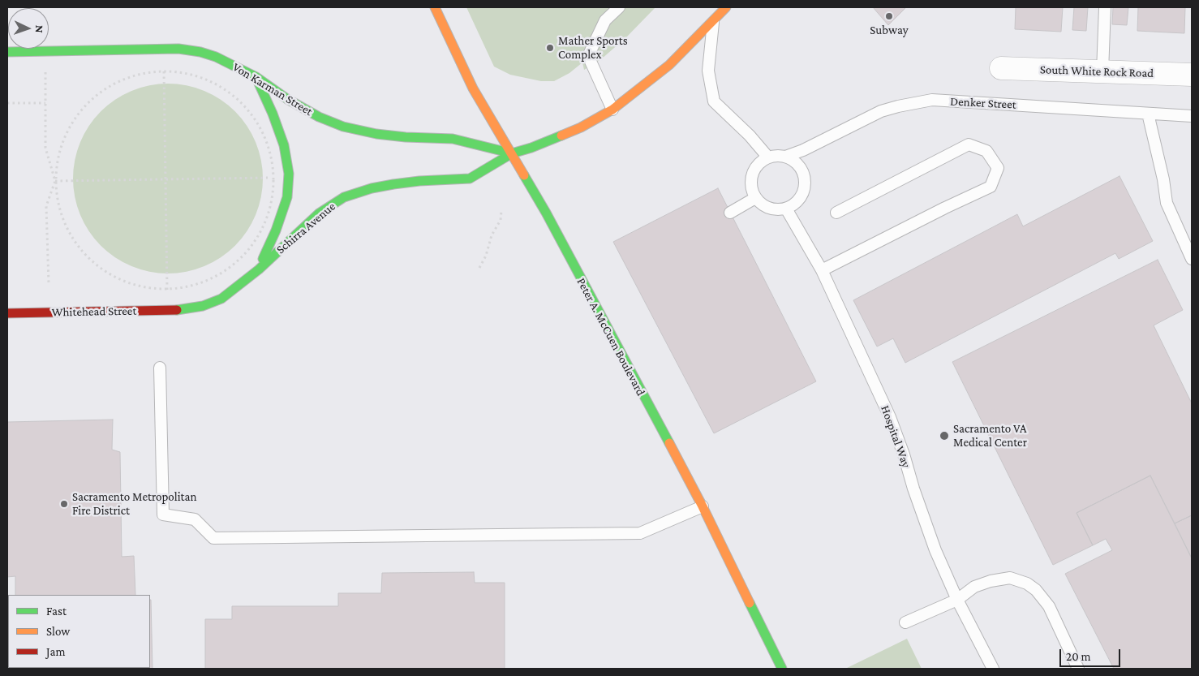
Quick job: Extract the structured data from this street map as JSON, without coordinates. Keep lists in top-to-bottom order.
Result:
{
  "streets": {
    "street": [
      "South White Rock Road",
      "Von Karman Street",
      "Schirra Avenue",
      "Whitehead Street",
      "Peter A. McCuen Boulevard"
    ],
    "lane": ["Denker Street", "Hospital Way"]
  },
  "crossings": [
    ["Von Karman Street", "Schirra Avenue"],
    ["Von Karman Street", "Peter A. McCuen Boulevard"],
    ["Denker Street", "Hospital Way"],
    ["Schirra Avenue", "Whitehead Street"],
    ["Schirra Avenue", "Peter A. McCuen Boulevard"]
  ],
  "places": [
    "Subway",
    "Mather Sports Complex",
    "Sacramento VA Medical Center",
    "Sacramento Metropolitan Fire District"
  ],
  "legend": ["Fast", "Slow", "Jam"],
  "scale_bar": "20 m",
  "north": "right"
}
